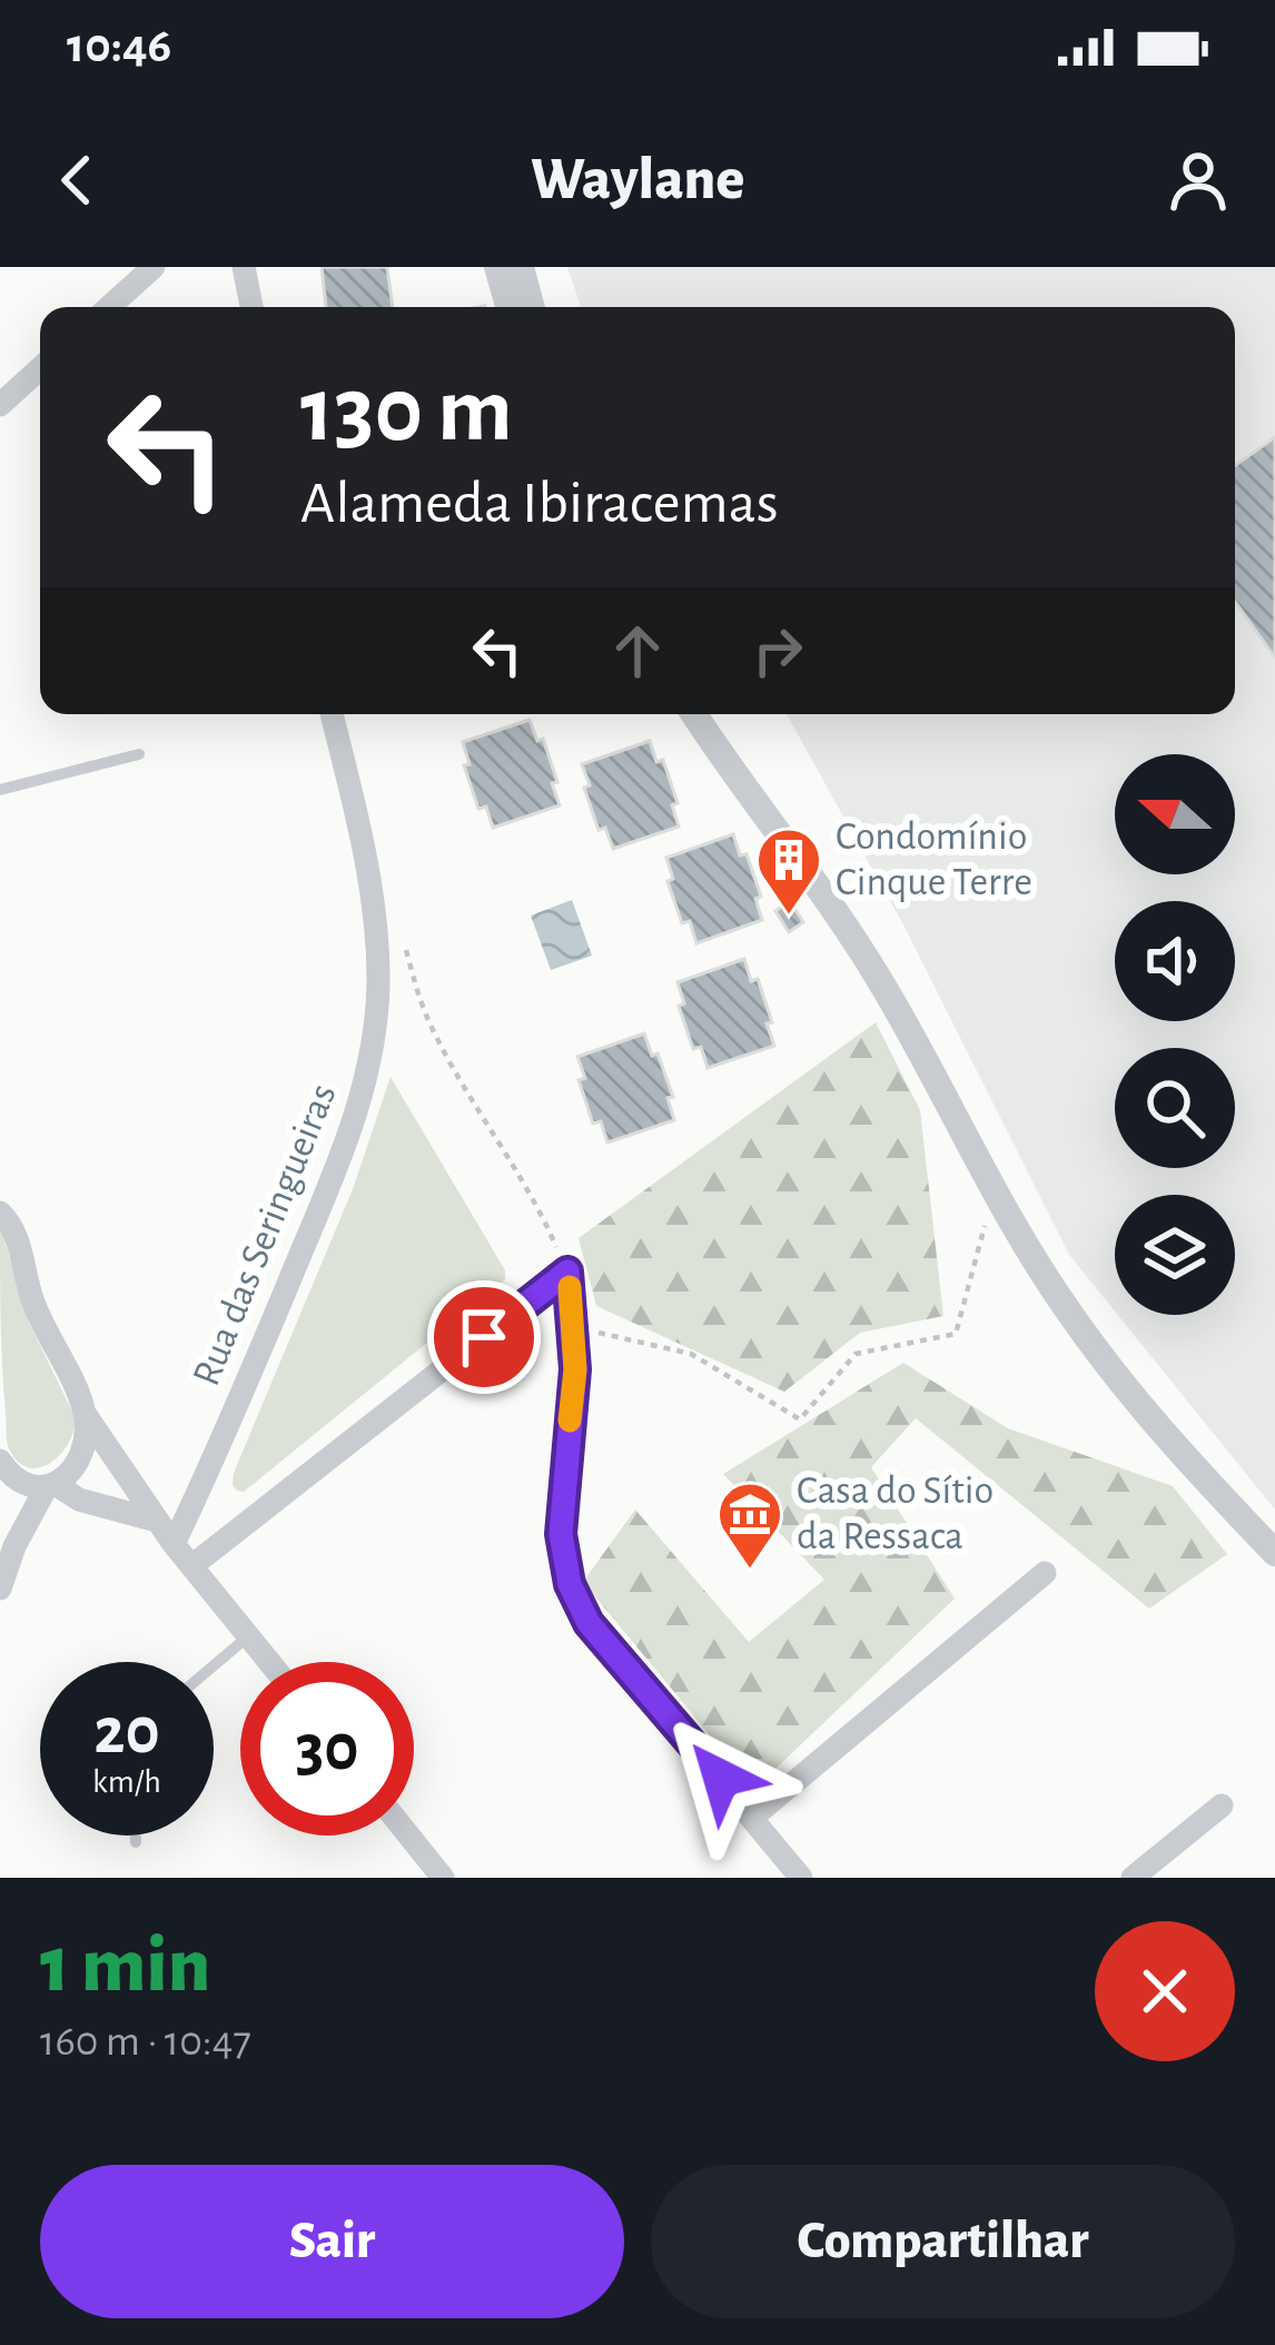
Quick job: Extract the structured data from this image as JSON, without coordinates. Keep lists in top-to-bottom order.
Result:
{
  "streets": {
    "street": ["Rua das Seringueiras"]
  },
  "places": {
    "building": ["Condomínio Cinque Terre"],
    "museum": ["Casa do Sítio da Ressaca"]
  },
  "north": "left",
  "page": {
    "status": "10:46",
    "header": "Waylane",
    "turn": ["130 m", "Alameda Ibiracemas"],
    "speed": "20 km/h",
    "limit": "30",
    "heading": ["1 min", "160 m · 10:47"],
    "buttons": ["Sair", "Compartilhar"]
  }
}
